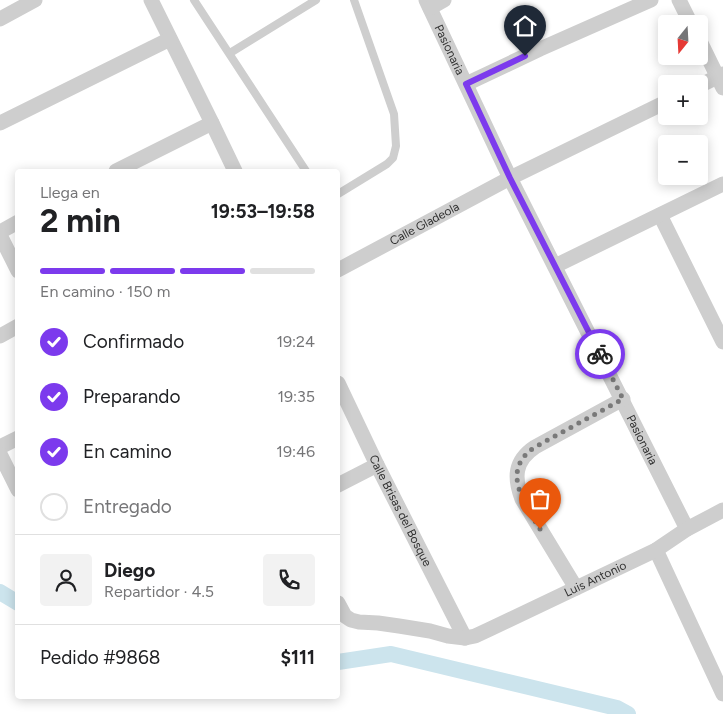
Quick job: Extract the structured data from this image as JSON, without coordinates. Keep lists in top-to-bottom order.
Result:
{
  "streets": {
    "street": [
      "Pasionaria",
      "Calle Gladeola",
      "Calle Brisas del Bosque",
      "Luis Antonio"
    ]
  },
  "crossings": [
    ["Pasionaria", "Calle Gladeola"],
    ["Pasionaria", "Luis Antonio"],
    ["Calle Brisas del Bosque", "Luis Antonio"]
  ],
  "north": "bottom",
  "page": {
    "map_buttons": ["+", "−"],
    "heading": ["2 min", "Llega en", "19:53–19:58"],
    "panel": [
      "Diego",
      "Repartidor · 4.5",
      "Pedido #9868",
      "$111"
    ],
    "bar": "En camino · 150 m",
    "list": [
      ["Confirmado", "19:24"],
      ["Preparando", "19:35"],
      ["En camino", "19:46"],
      "Entregado"
    ]
  }
}
